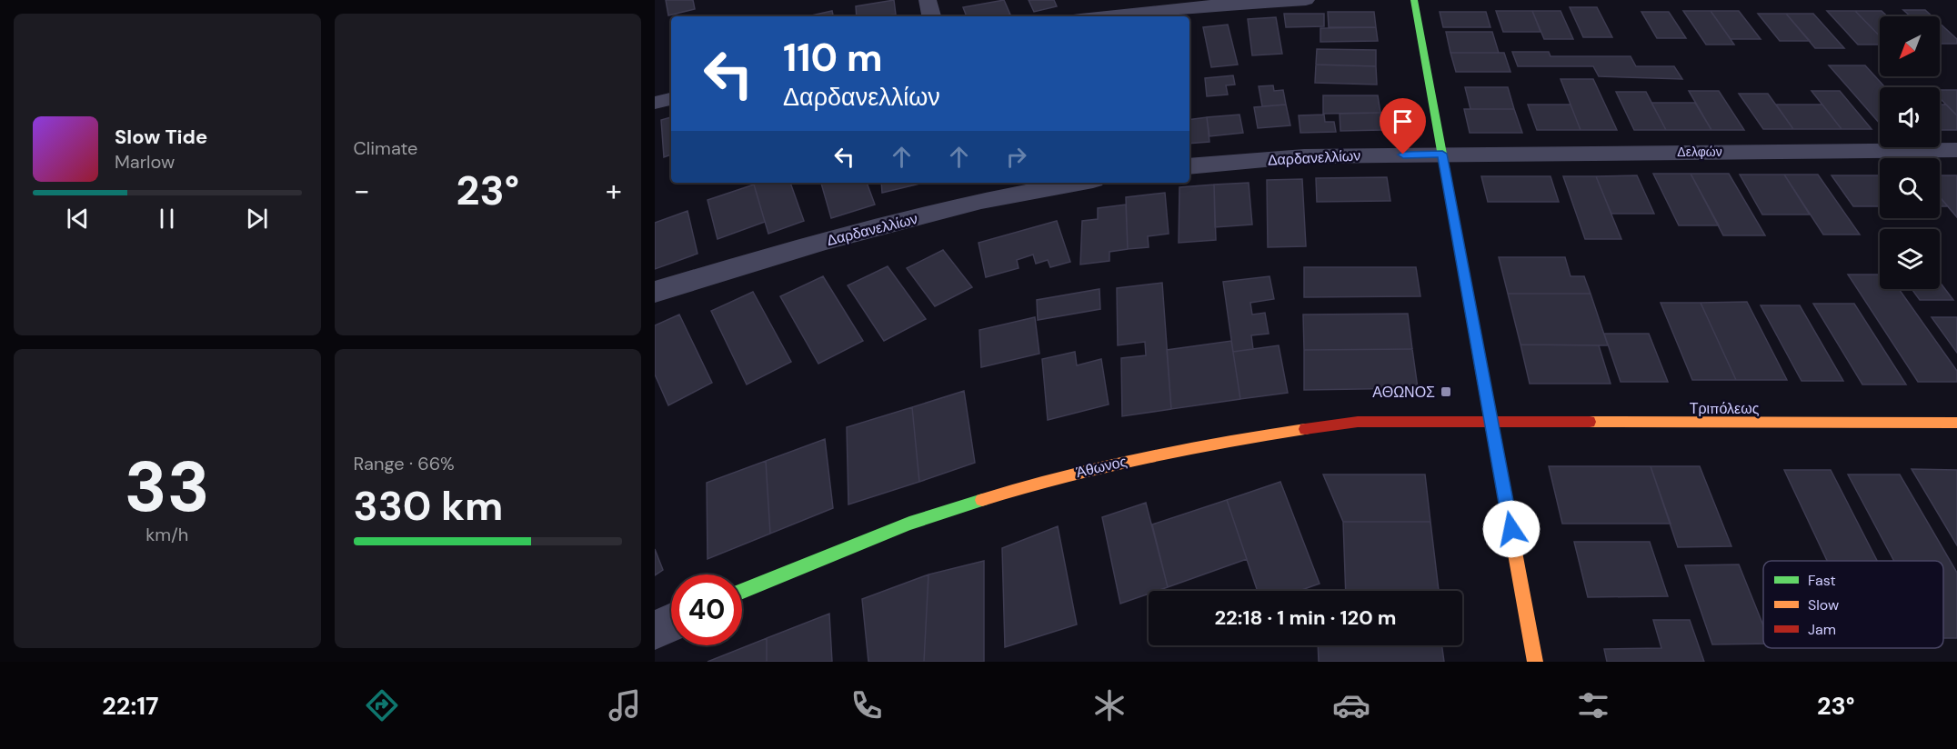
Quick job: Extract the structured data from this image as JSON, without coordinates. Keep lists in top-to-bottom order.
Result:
{
  "streets": {
    "street": [
      "Δελφών",
      "Δαρδανελλίων",
      "Τριπόλεως",
      "Άθωνος"
    ]
  },
  "crossings": [
    ["Δελφών", "Δαρδανελλίων"],
    ["Τριπόλεως", "Άθωνος"]
  ],
  "places": {
    "transit": ["ΑΘΩΝΟΣ"]
  },
  "legend": ["Fast", "Slow", "Jam"],
  "north": "bottom left",
  "page": {
    "tile": [
      "Climate",
      ["33", "km/h"],
      ["Range · 66%", "330 km"]
    ],
    "turn": ["110 m", "Δαρδανελλίων"],
    "song": ["Slow Tide", "Marlow"],
    "heat": ["−", "23°", "+"],
    "limit": "40",
    "trip": "22:18 · 1 min · 120 m",
    "tabs": ["22:17", "23°"]
  }
}
